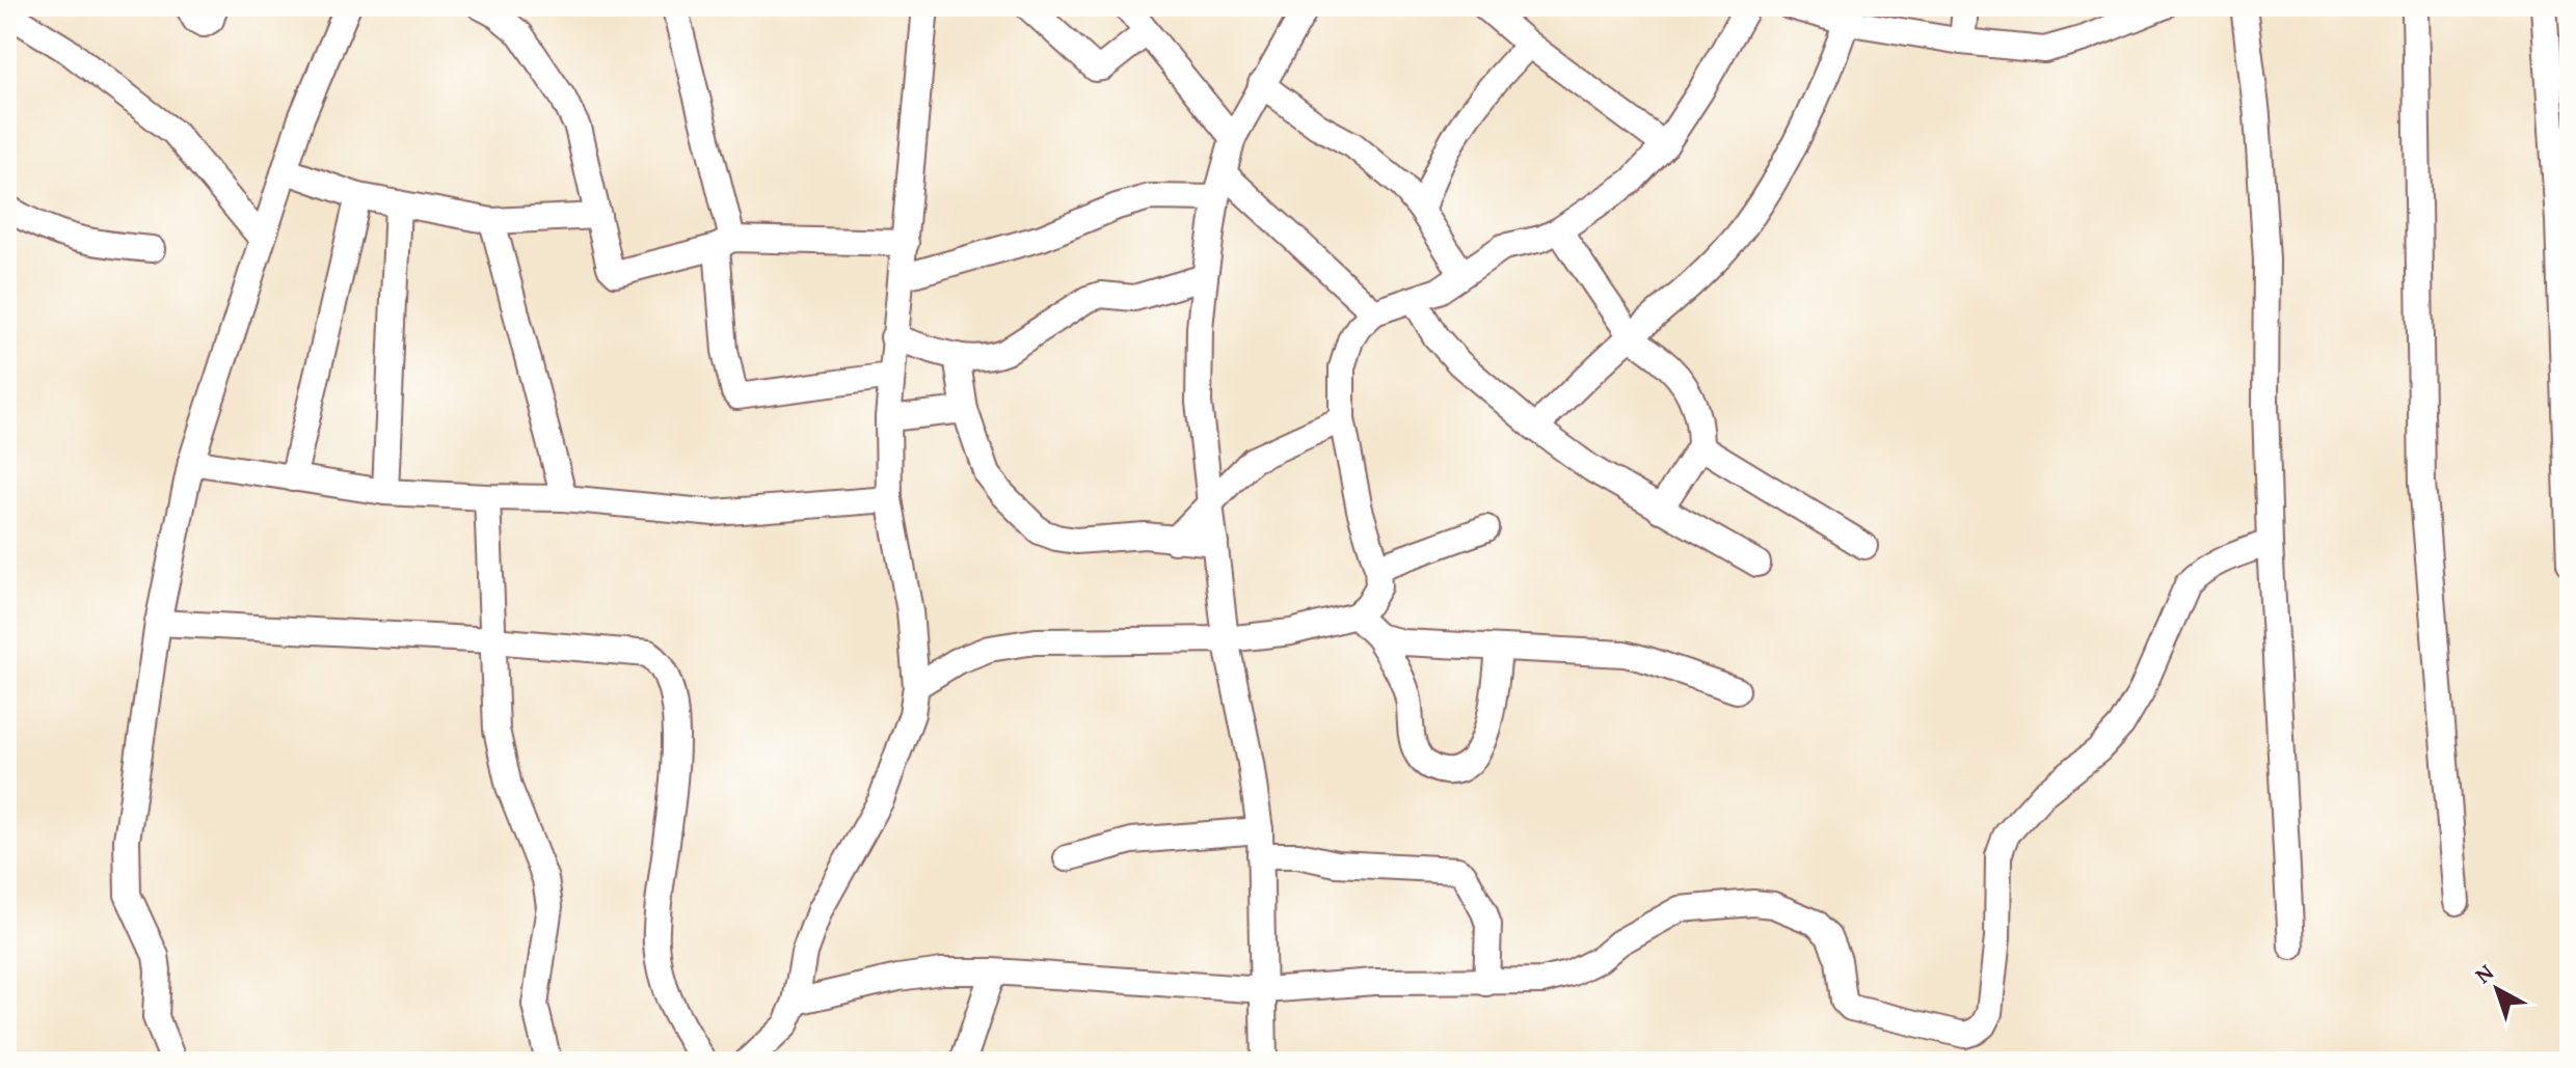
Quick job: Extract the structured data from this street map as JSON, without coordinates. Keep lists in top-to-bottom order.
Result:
{
  "north": "top left"
}
